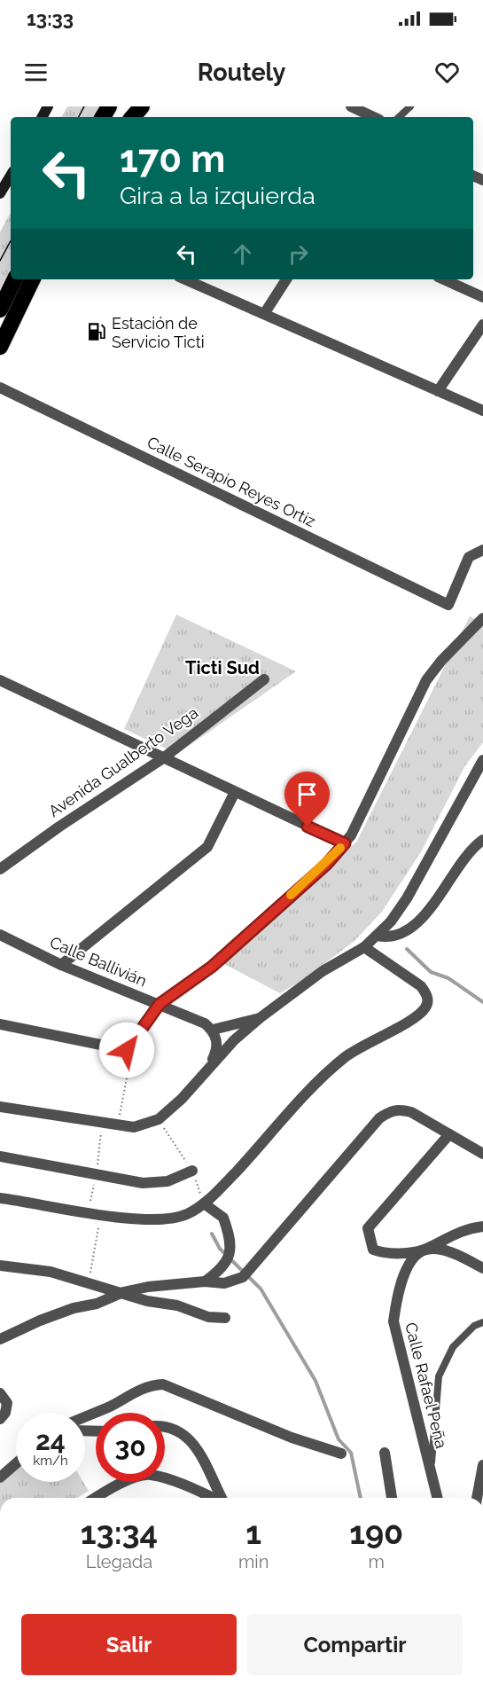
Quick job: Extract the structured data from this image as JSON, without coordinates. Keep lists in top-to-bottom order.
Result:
{
  "streets": {
    "street": [
      "Calle Serapio Reyes Ortiz",
      "Avenida Gualberto Vega",
      "Calle Ballivián",
      "Calle Rafael Peña"
    ]
  },
  "districts": ["Ticti Sud"],
  "places": {
    "fuel station": ["Estación de Servicio Ticti"]
  },
  "page": {
    "status": "13:33",
    "header": "Routely",
    "turn": ["170 m", "Gira a la izquierda"],
    "speed": "24 km/h",
    "limit": "30",
    "eta": [
      "13:34",
      "Llegada",
      "1",
      "min",
      "190",
      "m"
    ],
    "buttons": ["Salir", "Compartir"]
  }
}
